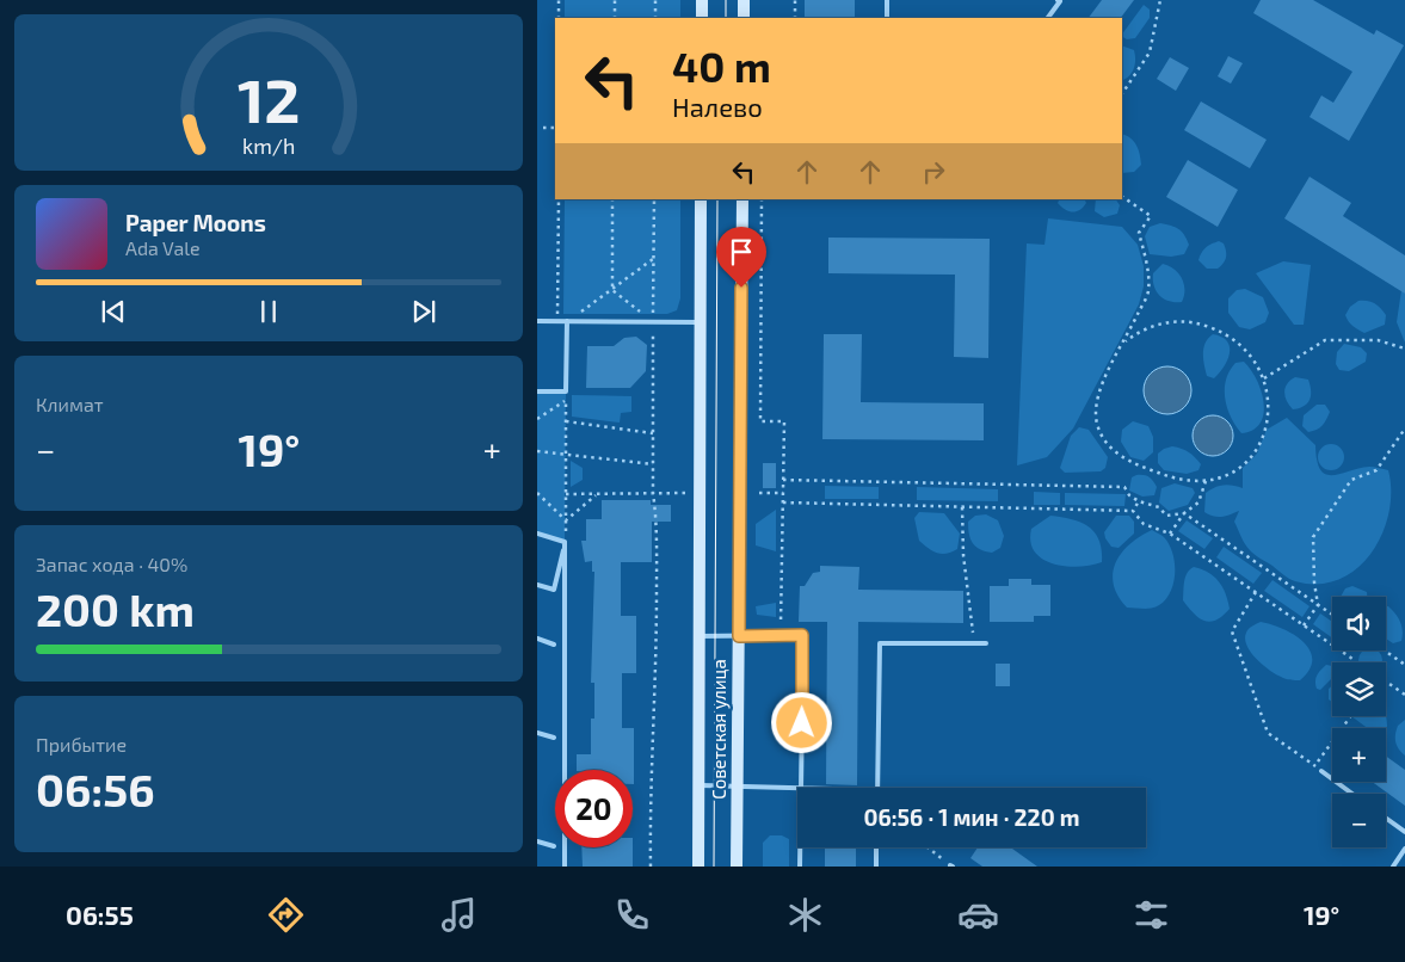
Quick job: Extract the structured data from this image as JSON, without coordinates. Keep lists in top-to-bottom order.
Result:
{
  "streets": {
    "main road": ["Советская улица"]
  },
  "page": {
    "turn": ["40 m", "Налево"],
    "song": ["Paper Moons", "Ada Vale"],
    "tile": [
      "Климат",
      ["Запас хода · 40%", "200 km"],
      ["Прибытие", "06:56"]
    ],
    "heat": ["−", "19°", "+"],
    "map_buttons": ["+", "−"],
    "limit": "20",
    "trip": "06:56 · 1 мин · 220 m",
    "tabs": ["06:55", "19°"],
    "gauge": ["12", "km/h"]
  }
}
